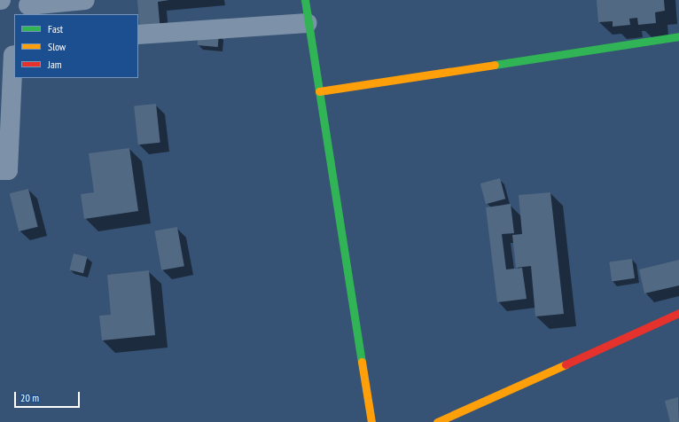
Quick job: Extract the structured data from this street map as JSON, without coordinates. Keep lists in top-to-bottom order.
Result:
{
  "legend": ["Fast", "Slow", "Jam"],
  "scale_bar": "20 m"
}
